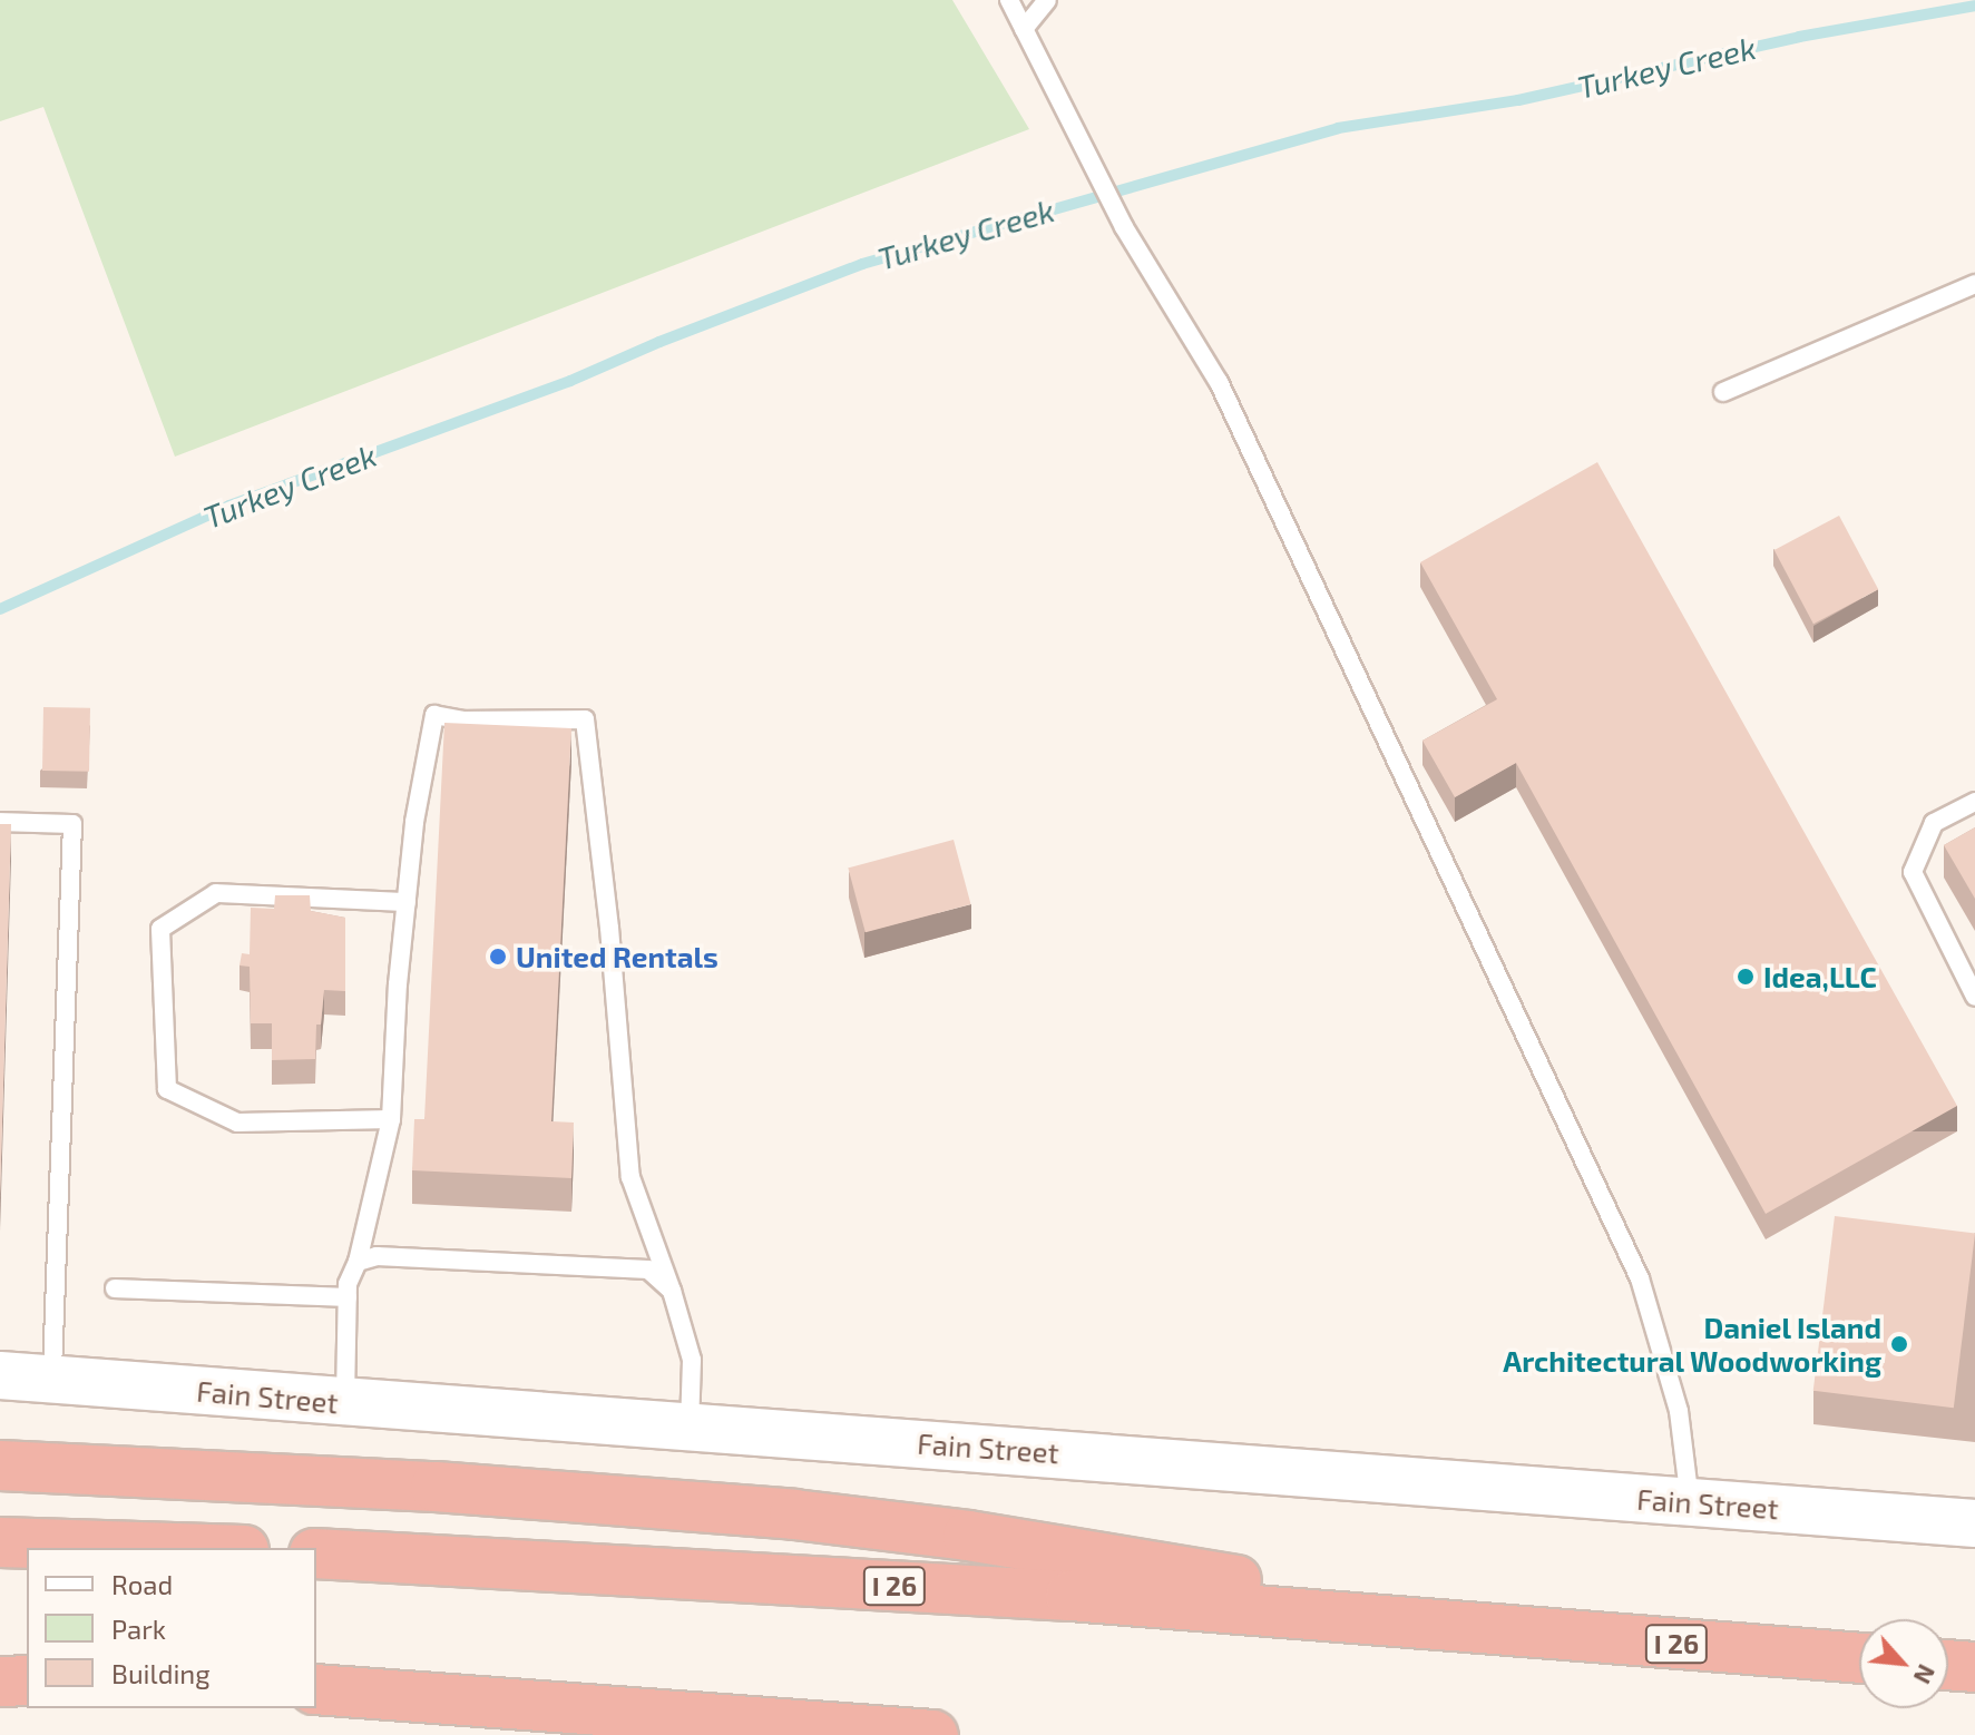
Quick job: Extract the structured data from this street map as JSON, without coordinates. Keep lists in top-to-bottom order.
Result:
{
  "streets": {
    "highway": ["I 26"],
    "street": ["Fain Street"]
  },
  "water": ["Turkey Creek"],
  "places": ["United Rentals", "Idea,LLC", "Daniel Island Architectural Woodworking"],
  "legend": ["Road", "Park", "Building"],
  "north": "bottom right"
}
